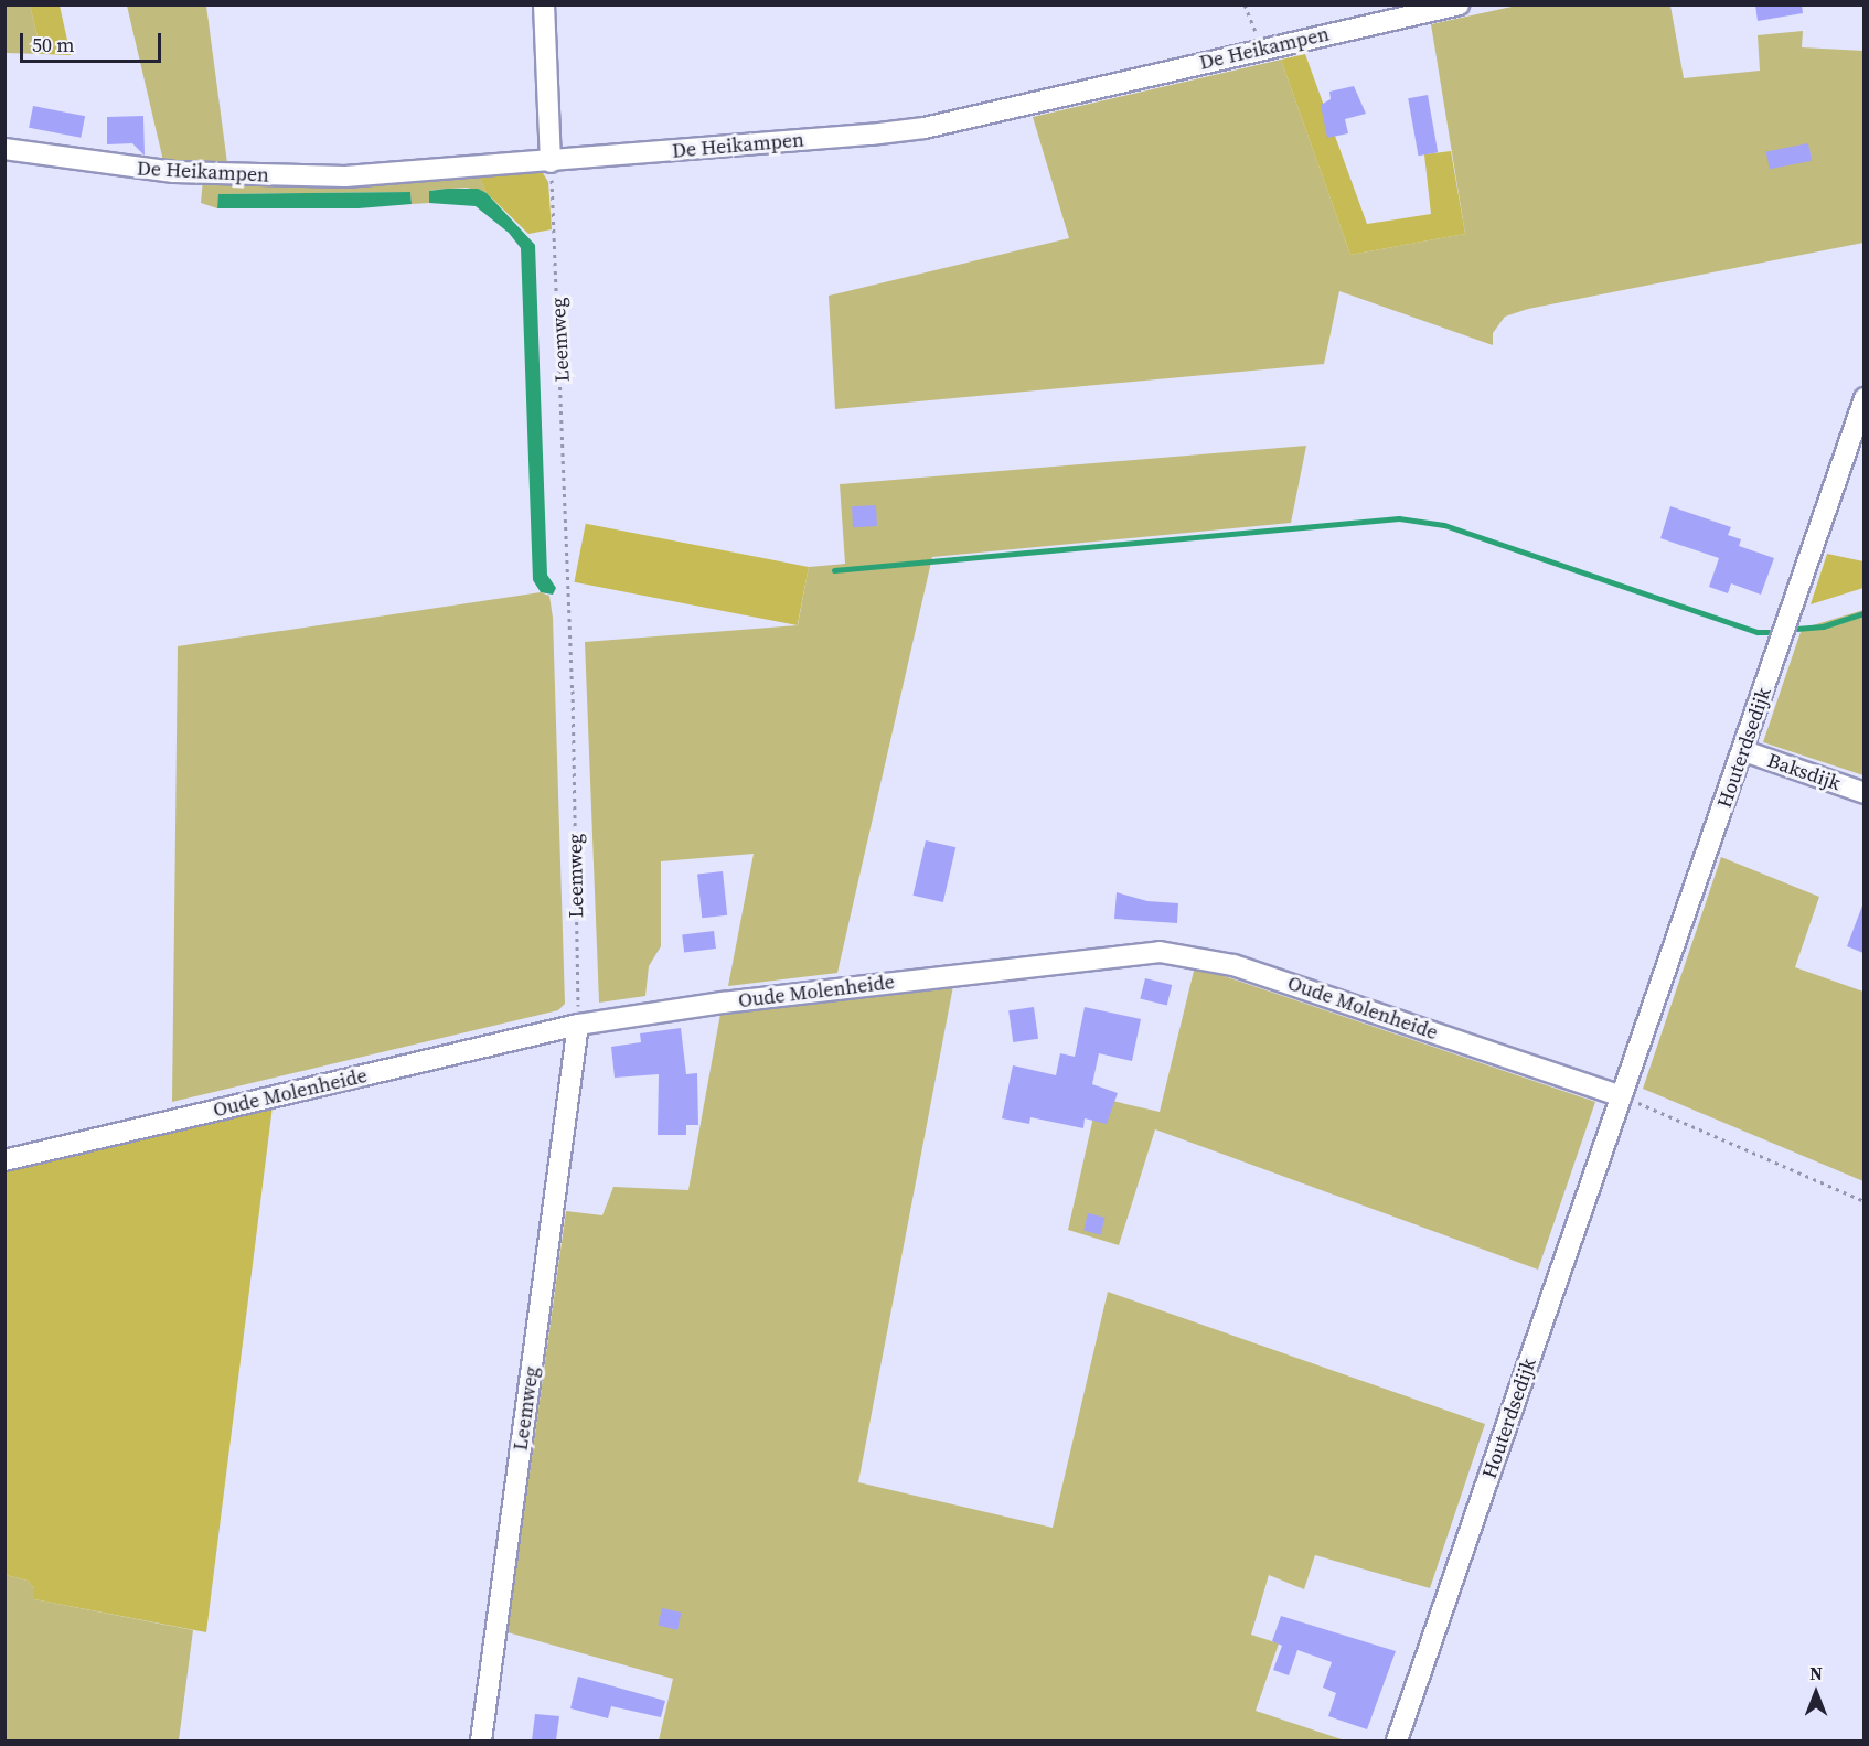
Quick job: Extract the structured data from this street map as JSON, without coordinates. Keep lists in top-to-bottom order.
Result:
{
  "streets": {
    "street": [
      "De Heikampen",
      "Leemweg",
      "Houterdsedijk",
      "Baksdijk",
      "Oude Molenheide"
    ]
  },
  "crossings": [
    ["De Heikampen", "Leemweg"],
    ["Leemweg", "Oude Molenheide"],
    ["Houterdsedijk", "Baksdijk"],
    ["Houterdsedijk", "Oude Molenheide"]
  ],
  "scale_bar": "50 m",
  "north": "top"
}
